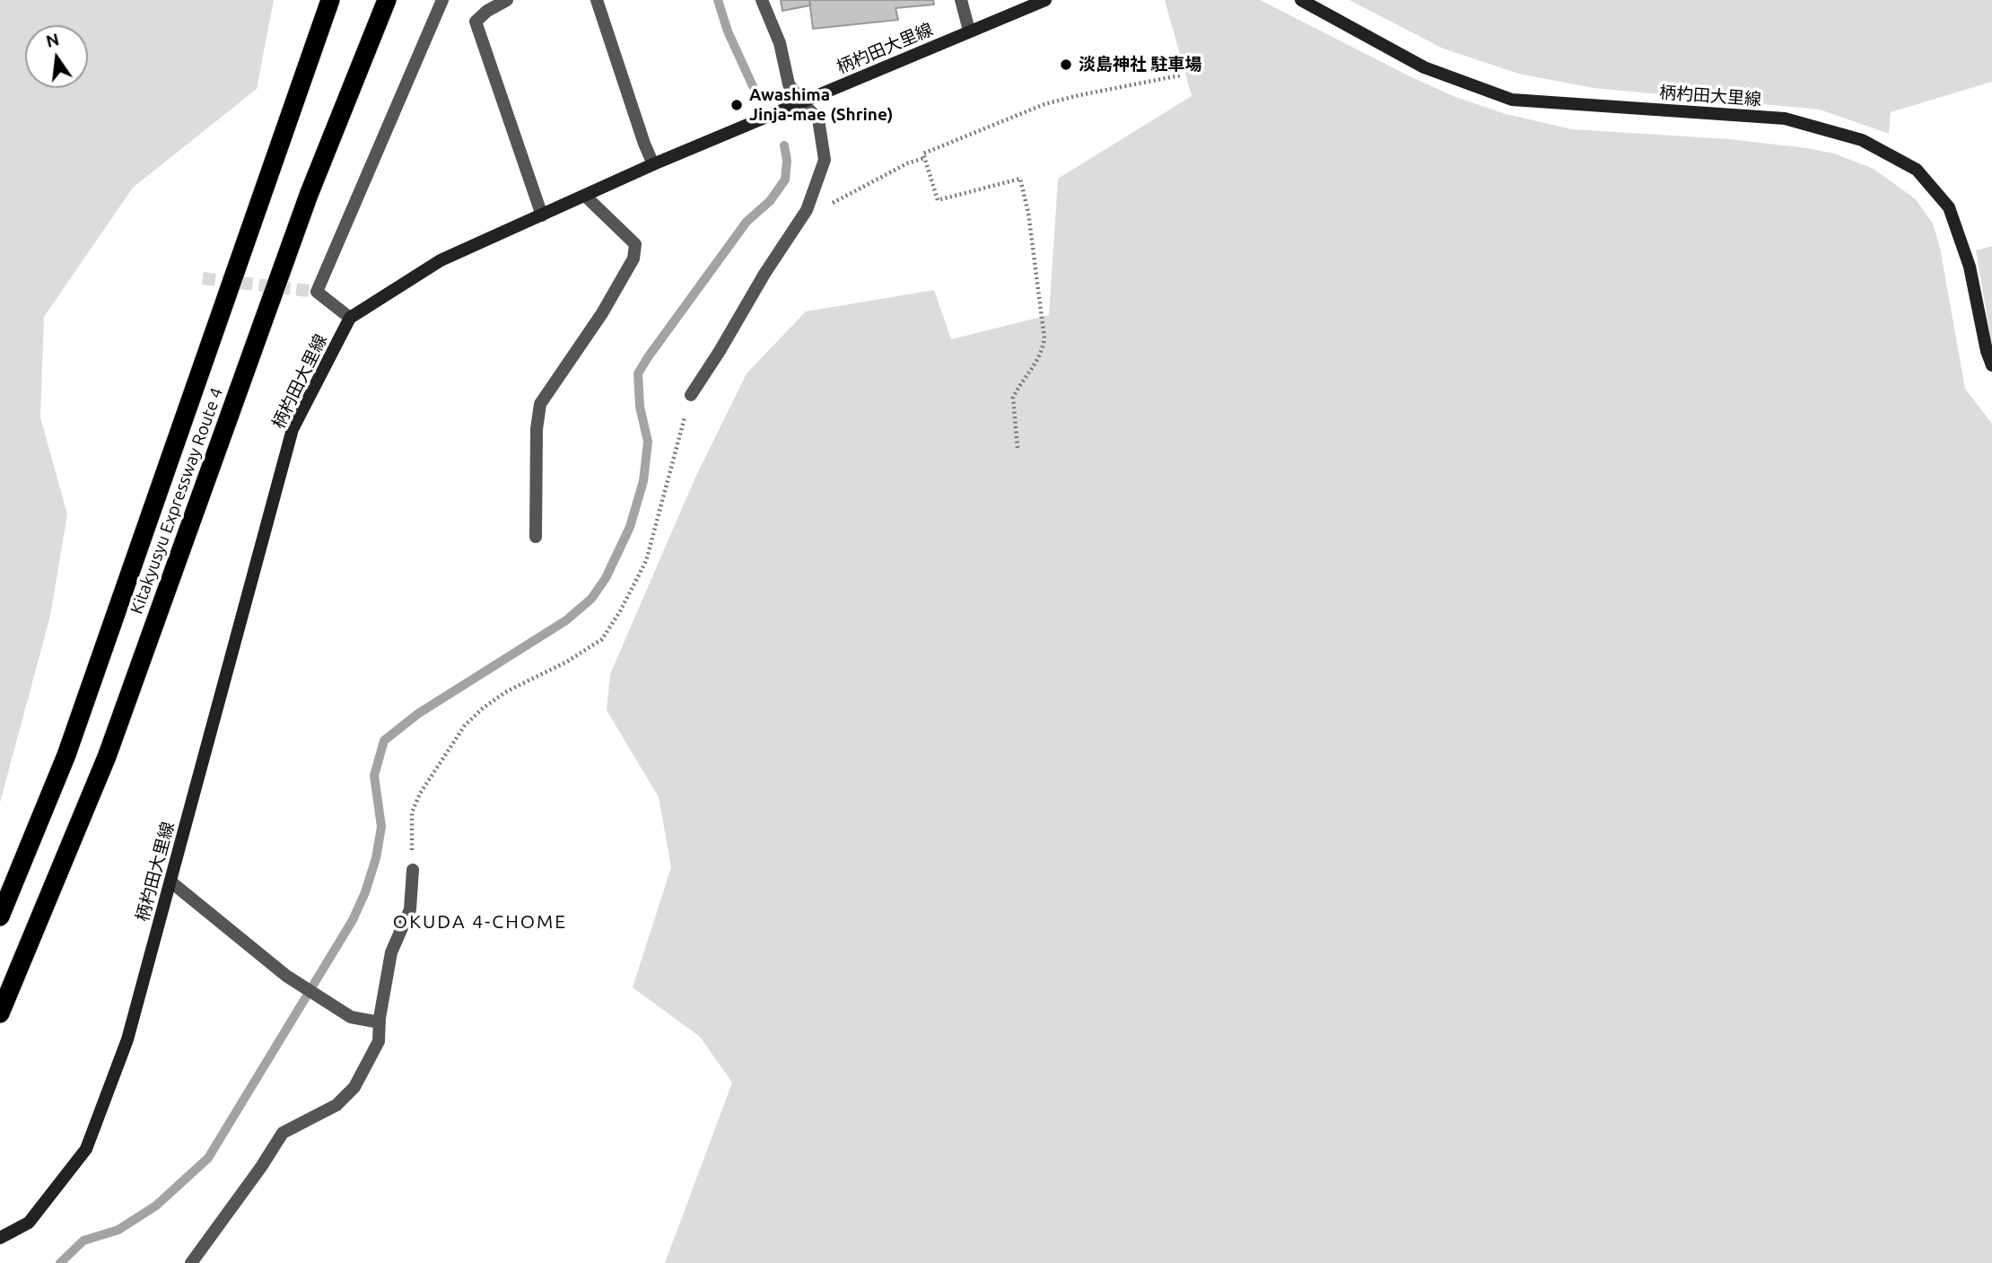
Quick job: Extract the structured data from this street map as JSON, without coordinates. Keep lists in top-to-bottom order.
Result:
{
  "streets": {
    "highway": ["Kitakyusyu Expressway Route 4"],
    "main road": ["柄杓田大里線"]
  },
  "districts": ["OKUDA 4-CHOME"],
  "places": ["淡島神社 駐車場", "Awashima Jinja-mae (Shrine)"],
  "north": "top"
}
